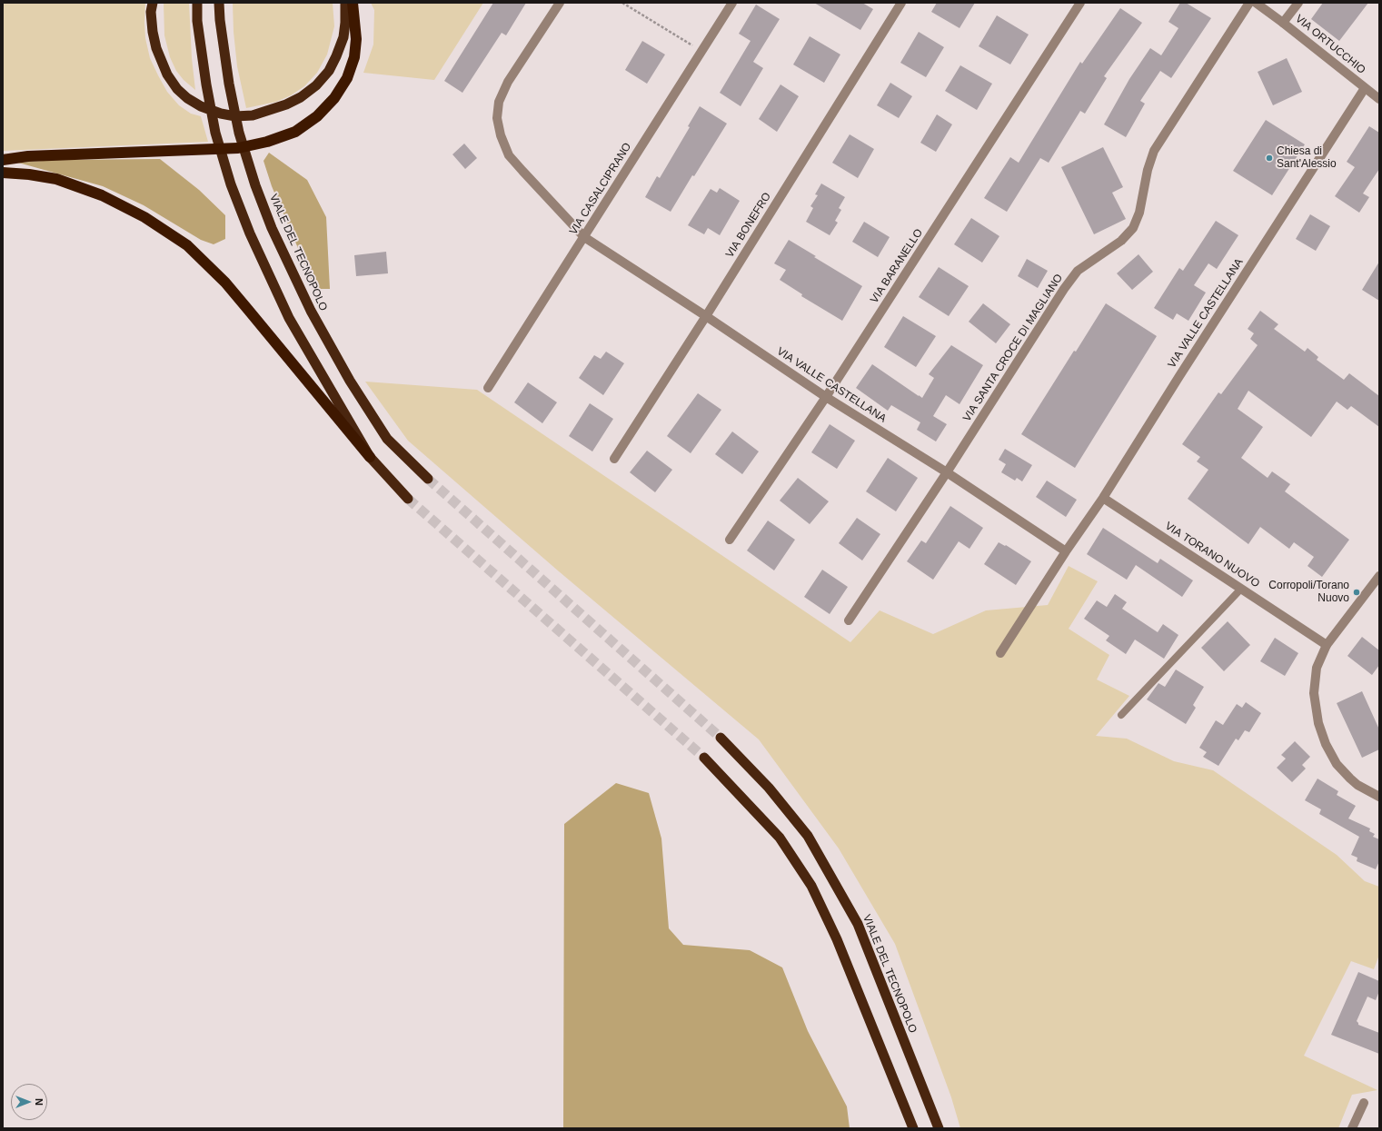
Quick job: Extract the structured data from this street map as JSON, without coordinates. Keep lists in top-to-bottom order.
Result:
{
  "streets": {
    "highway": ["VIALE DEL TECNOPOLO"],
    "street": [
      "VIA ORTUCCHIO",
      "VIA CASALCIPRANO",
      "VIA BONEFRO",
      "VIA BARANELLO",
      "VIA VALLE CASTELLANA",
      "VIA SANTA CROCE DI MAGLIANO",
      "VIA TORANO NUOVO"
    ]
  },
  "crossings": [
    ["VIA ORTUCCHIO", "VIA VALLE CASTELLANA"],
    ["VIA CASALCIPRANO", "VIA VALLE CASTELLANA"],
    ["VIA BONEFRO", "VIA VALLE CASTELLANA"],
    ["VIA BARANELLO", "VIA VALLE CASTELLANA"],
    ["VIA VALLE CASTELLANA", "VIA SANTA CROCE DI MAGLIANO"],
    ["VIA VALLE CASTELLANA", "VIA TORANO NUOVO"]
  ],
  "places": ["Chiesa di Sant'Alessio", "Corropoli/Torano Nuovo"],
  "north": "right"
}
